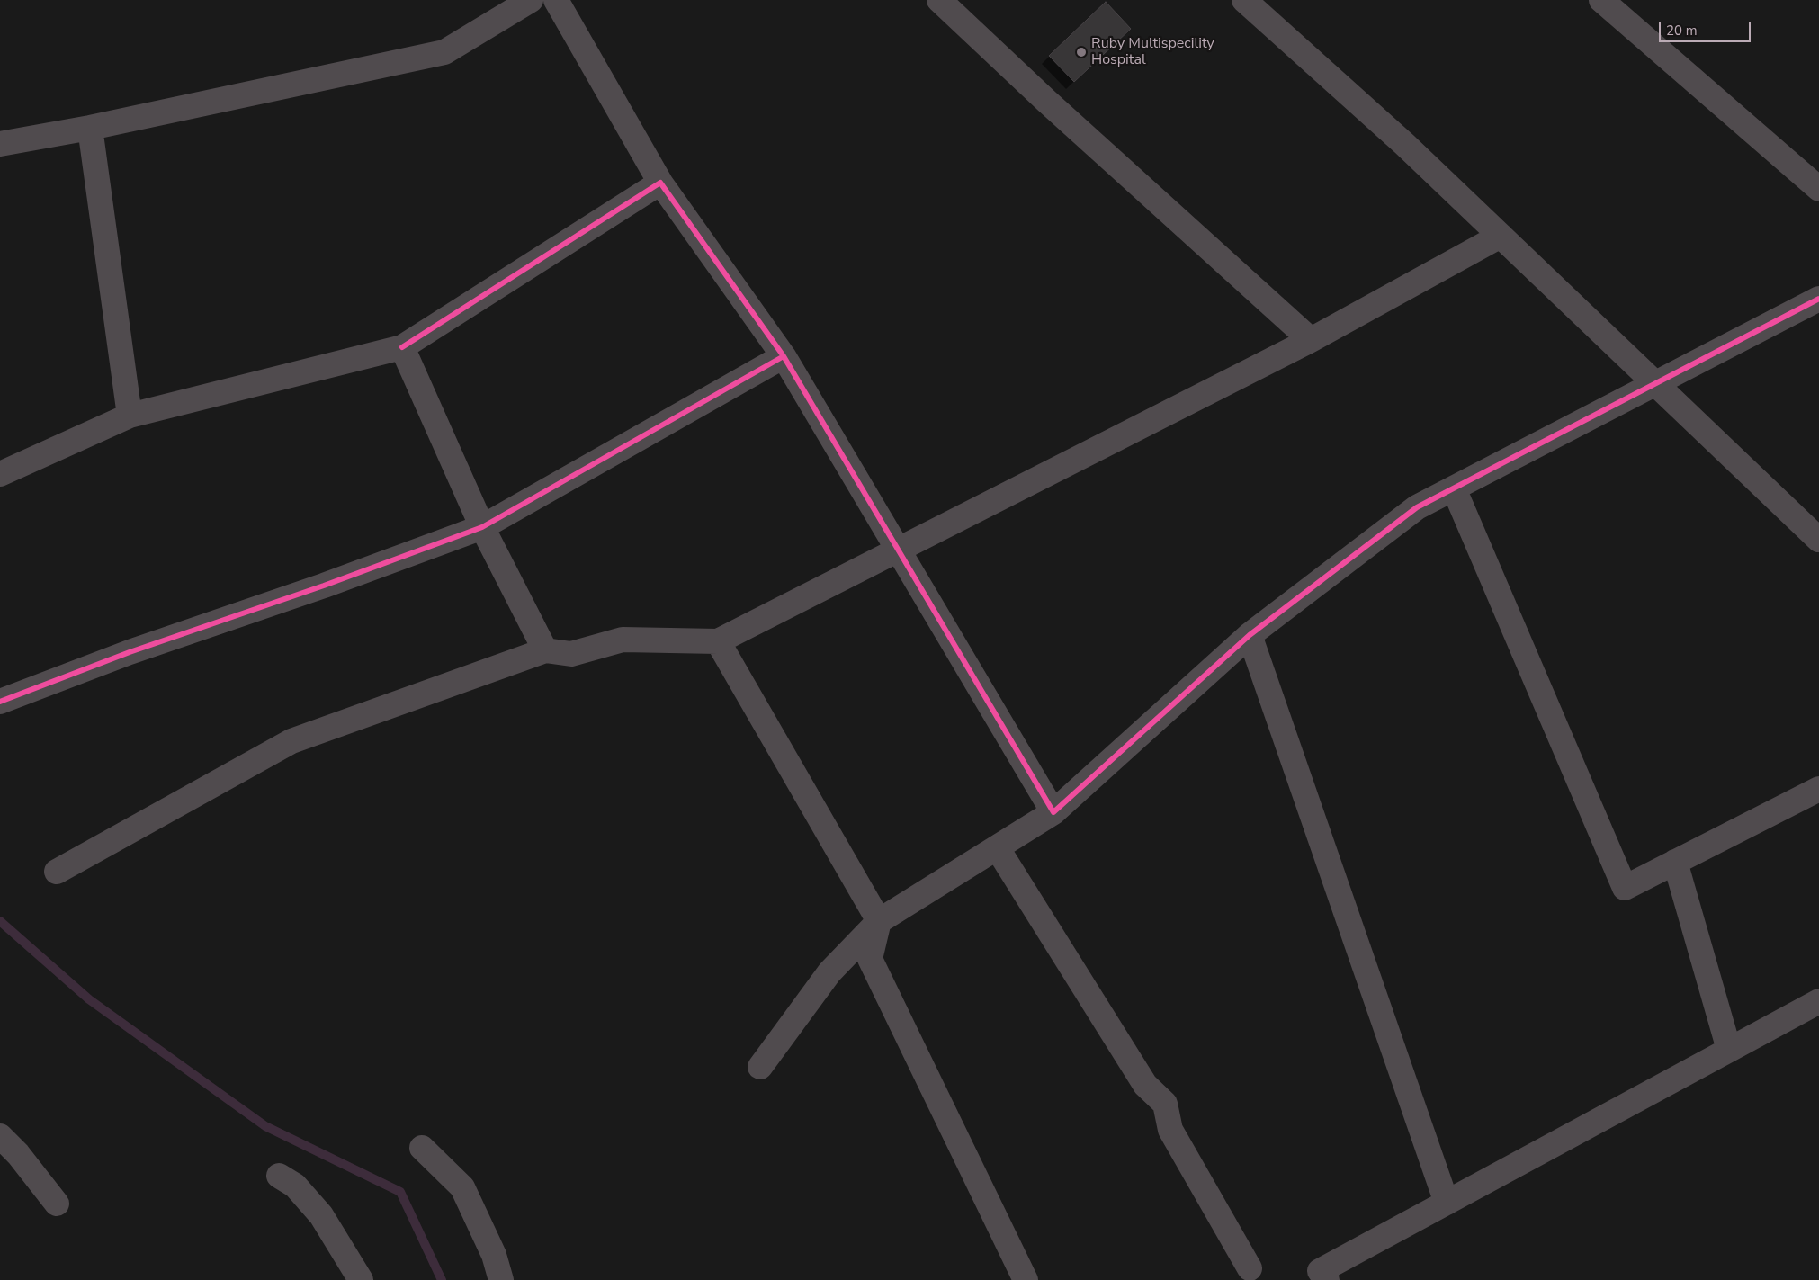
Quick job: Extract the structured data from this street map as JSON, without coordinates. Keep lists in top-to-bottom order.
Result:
{
  "places": ["Ruby Multispecility Hospital"],
  "scale_bar": "20 m"
}
